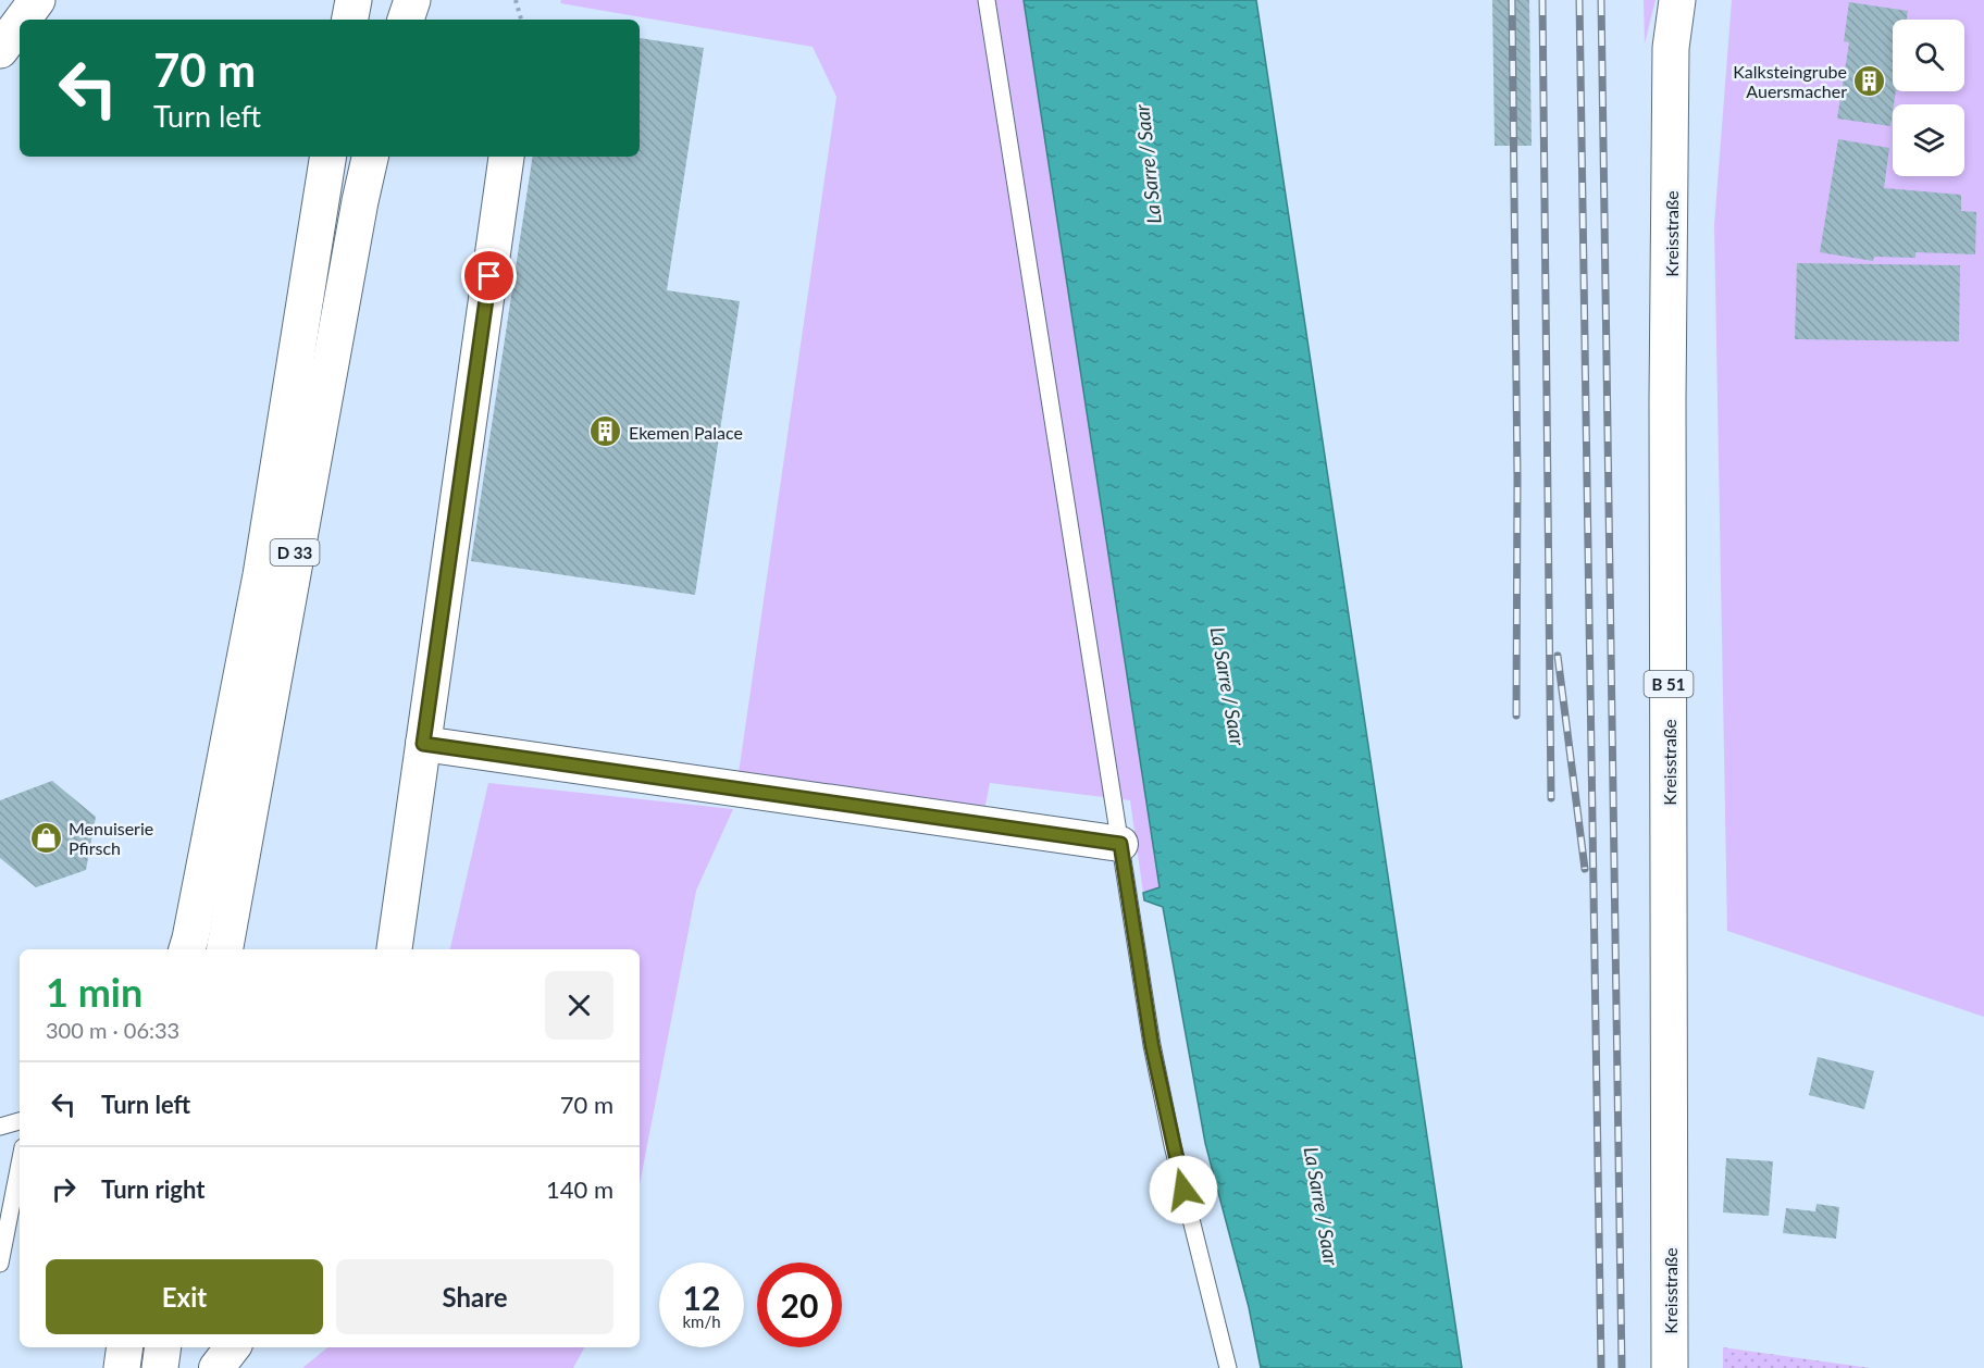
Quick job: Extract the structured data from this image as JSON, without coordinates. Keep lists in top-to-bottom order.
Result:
{
  "streets": {
    "main road": ["Kreisstraße", "D 33", "B 51"]
  },
  "water": ["La Sarre / Saar"],
  "places": {
    "building": ["Kalksteingrube Auersmacher", "Ekemen Palace"],
    "shop": ["Menuiserie Pfirsch"]
  },
  "page": {
    "turn": ["70 m", "Turn left"],
    "heading": ["1 min", "300 m · 06:33"],
    "list": [
      {
        "name": "Turn left",
        "value": "70 m"
      },
      {
        "name": "Turn right",
        "value": "140 m"
      }
    ],
    "buttons": ["Exit", "Share"],
    "speed": "12 km/h",
    "limit": "20"
  }
}
